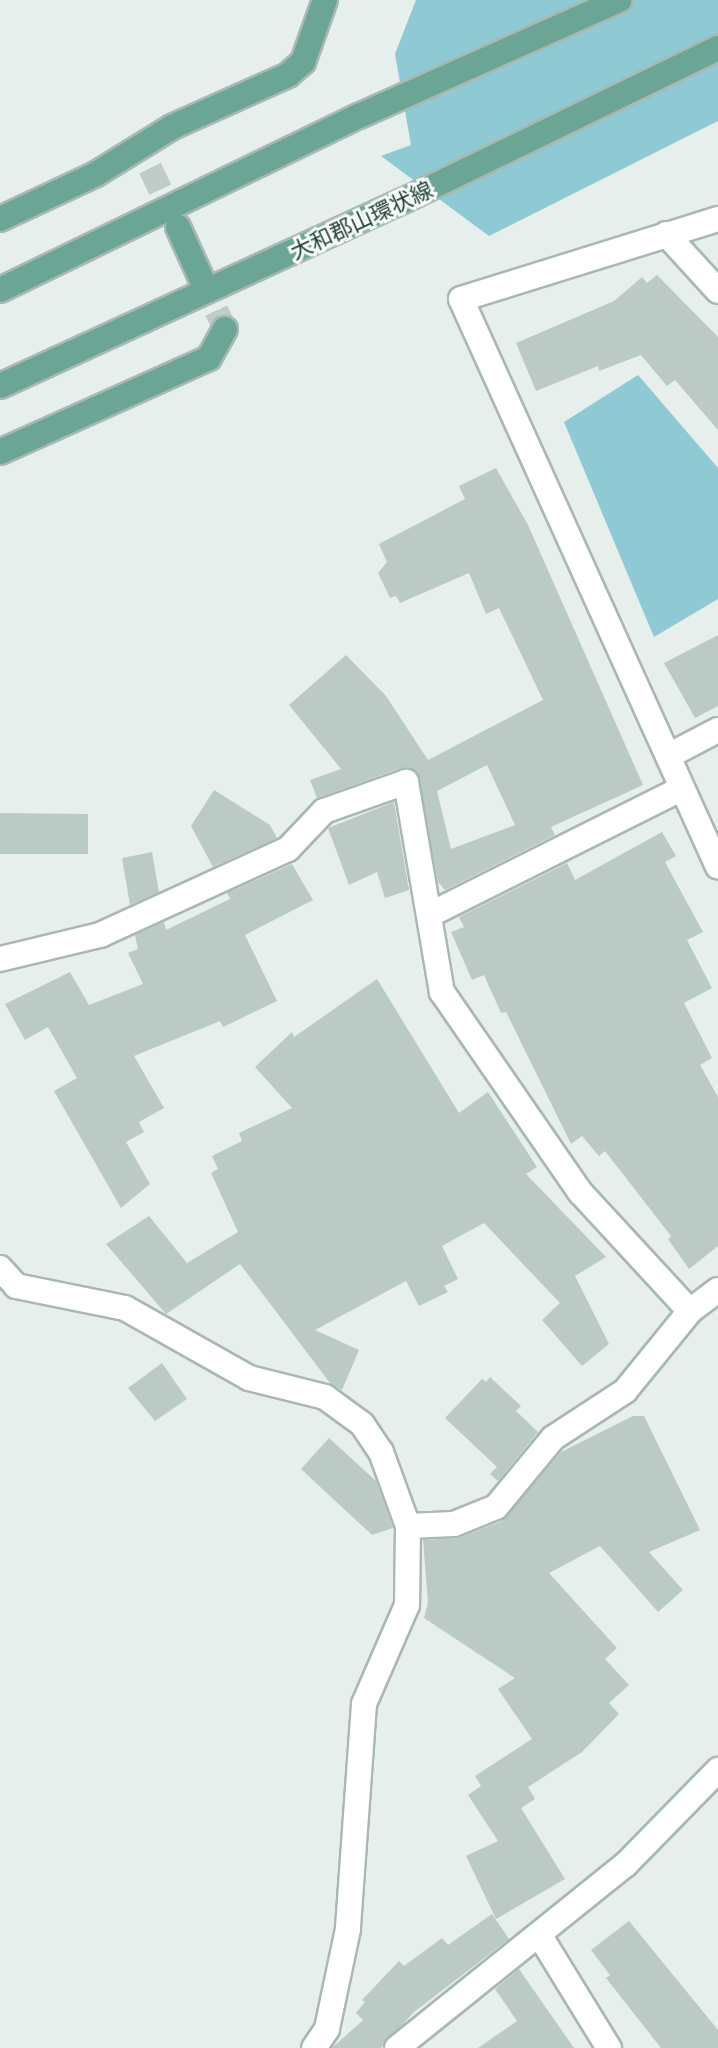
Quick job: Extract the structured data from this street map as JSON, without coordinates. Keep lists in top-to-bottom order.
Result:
{
  "streets": {
    "main road": ["大和郡山環状線"]
  }
}
